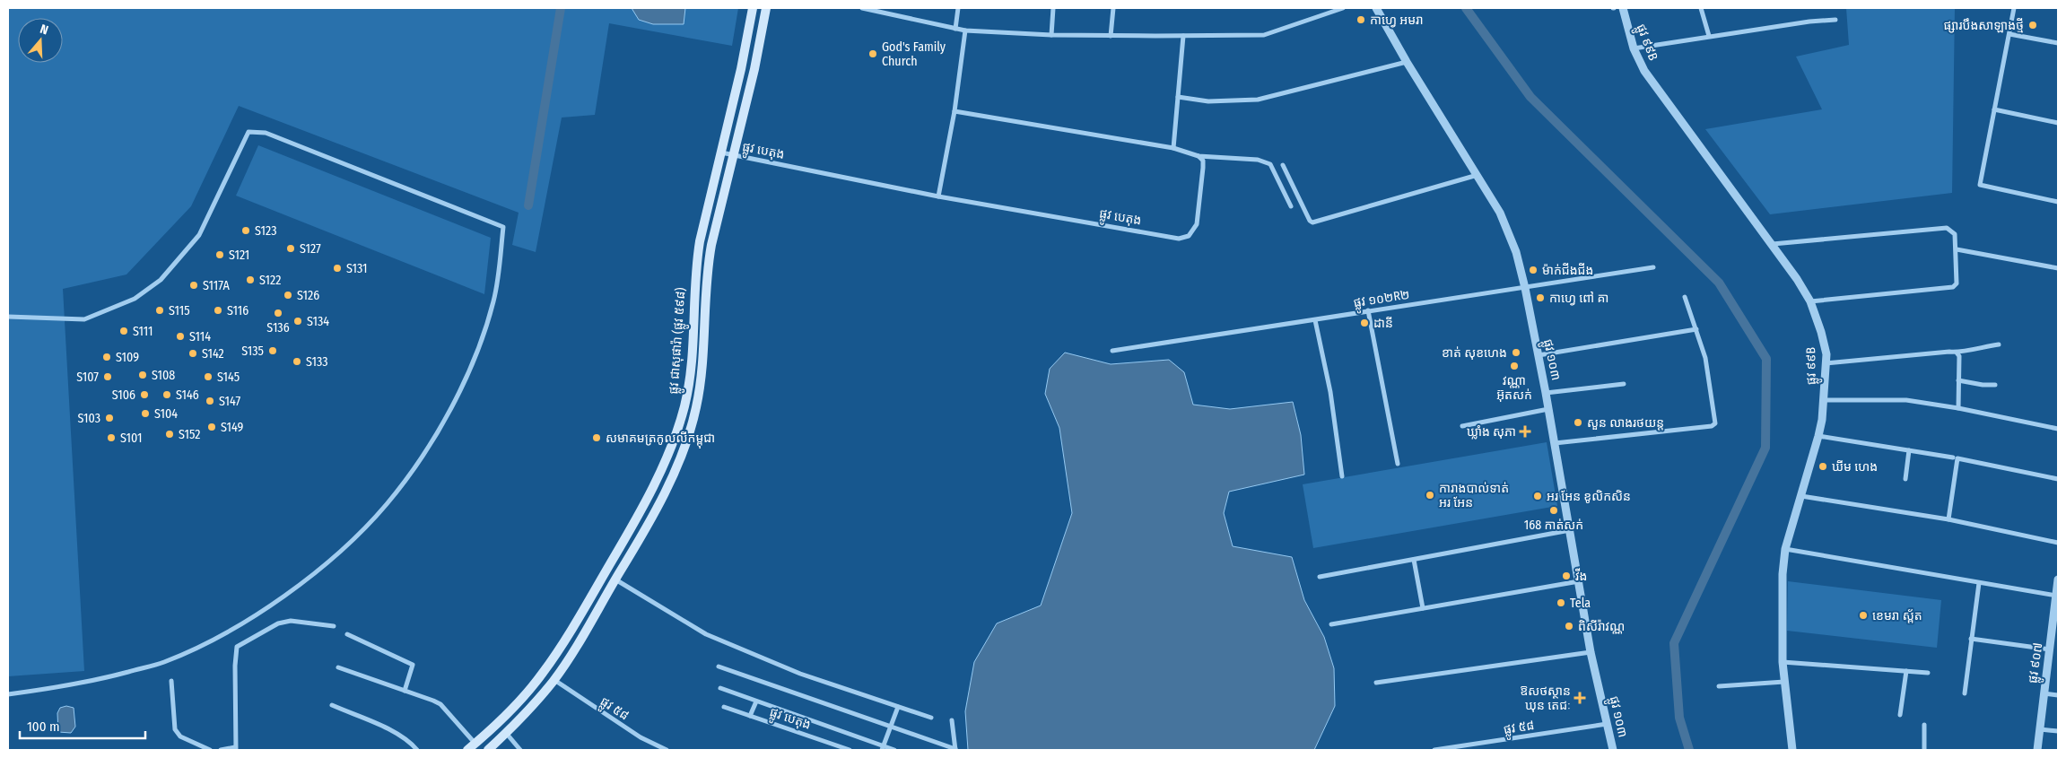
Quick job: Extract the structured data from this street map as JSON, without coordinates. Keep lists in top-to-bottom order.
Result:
{
  "streets": {
    "main road": ["ផ្លូវ ជាសុផារ៉ា (ផ្លូវ ៥៩៨)"],
    "street": [
      "ផ្លូវ ៩៩B",
      "ផ្លូវ បេតុង",
      "ផ្លូវ ១០២R២",
      "ផ្លូវ ១០៣",
      "ផ្លូវ ៩០៧",
      "ផ្លូវ ៥៨"
    ]
  },
  "crossings": [
    ["ផ្លូវ បេតុង", "ផ្លូវ ជាសុផារ៉ា (ផ្លូវ ៥៩៨)"],
    ["ផ្លូវ ១០២R២", "ផ្លូវ ១០៣"],
    ["ផ្លូវ ជាសុផារ៉ា (ផ្លូវ ៥៩៨)", "ផ្លូវ ៥៨"],
    ["ផ្លូវ ១០៣", "ផ្លូវ ៥៨"]
  ],
  "places": {
    "other": [
      "កាហ្វេ អមរា",
      "ផ្សារបឹងសាឡាងថ្មី",
      "God's Family Church",
      "S123",
      "S127",
      "S121",
      "S131",
      "ម៉ាក់ជីងជីង",
      "S122",
      "S117A",
      "S126",
      "កាហ្វេ ពៅ គា",
      "S115",
      "S116",
      "S136",
      "S134",
      "ដានី",
      "S111",
      "S114",
      "S135",
      "ខាត់ សុខហេង",
      "S142",
      "S109",
      "S133",
      "វណ្ណា អ៊ុតសក់",
      "S108",
      "S107",
      "S145",
      "S106",
      "S146",
      "S147",
      "S104",
      "S103",
      "សួន លាងរថយន្ត",
      "S149",
      "S152",
      "S101",
      "សមាគមត្រកូលលីកម្ពុជា",
      "ឃីម ហេង",
      "ការាងបាល់ទាត់ អរ អែន",
      "អរ អែន ខូលិកសិន",
      "168 កាត់សក់",
      "វីង",
      "Tela",
      "ខេមរា ស្ព័ត",
      "ពិសីរ៉ាវណ្ណ"
    ],
    "health": ["ឃ្លាំង សុភា", "ឱសថស្ថាន ឃុន តេជៈ"]
  },
  "scale_bar": "100 m",
  "north": "top"
}
